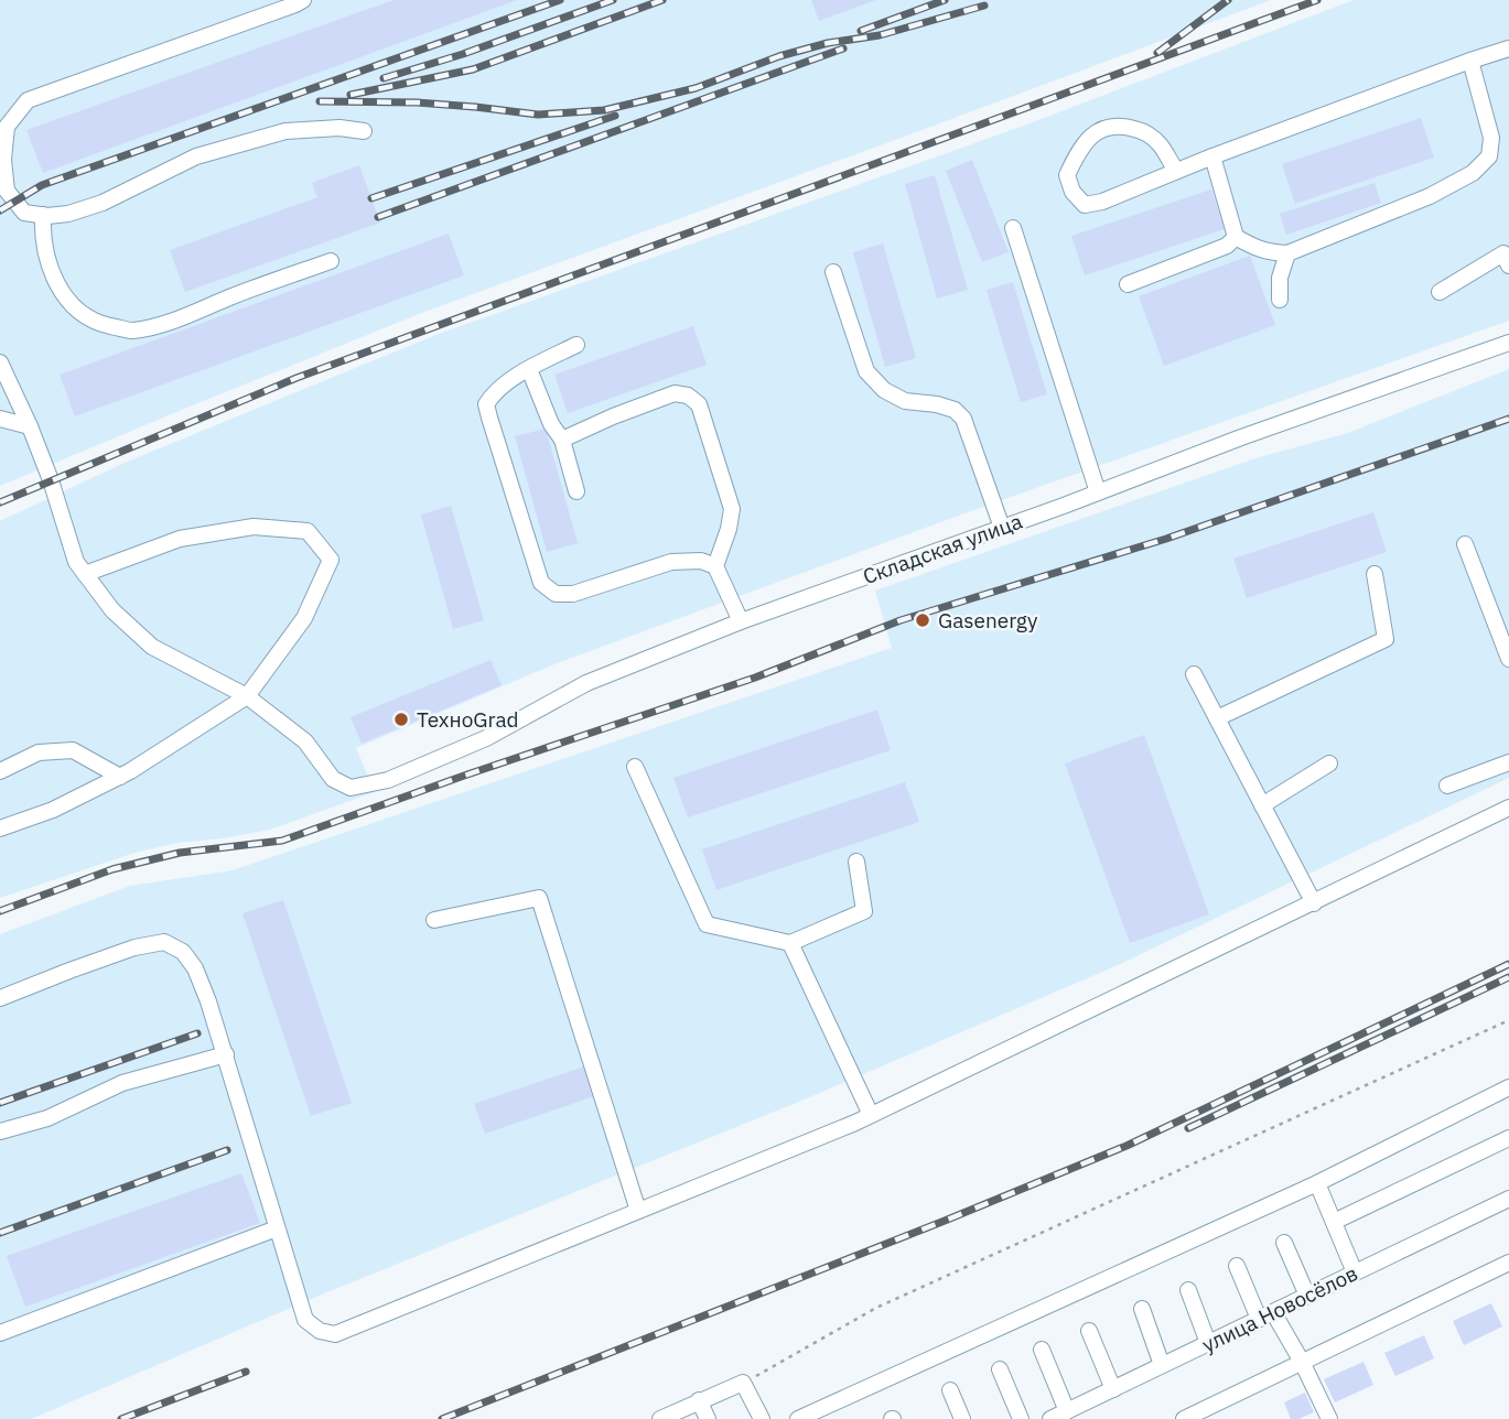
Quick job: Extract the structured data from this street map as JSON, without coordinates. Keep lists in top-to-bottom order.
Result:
{
  "streets": {
    "street": ["Складская улица", "улица Новосёлов"]
  },
  "places": ["Gasenergy", "ТехноGrad"]
}
